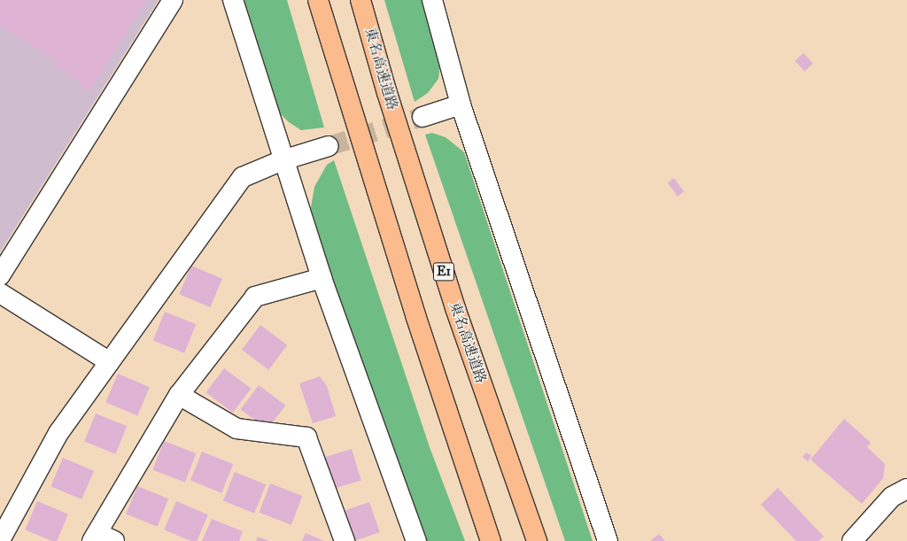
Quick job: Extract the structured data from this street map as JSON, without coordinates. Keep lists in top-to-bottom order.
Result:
{
  "streets": {
    "highway": ["東名高速道路", "E1"]
  }
}
